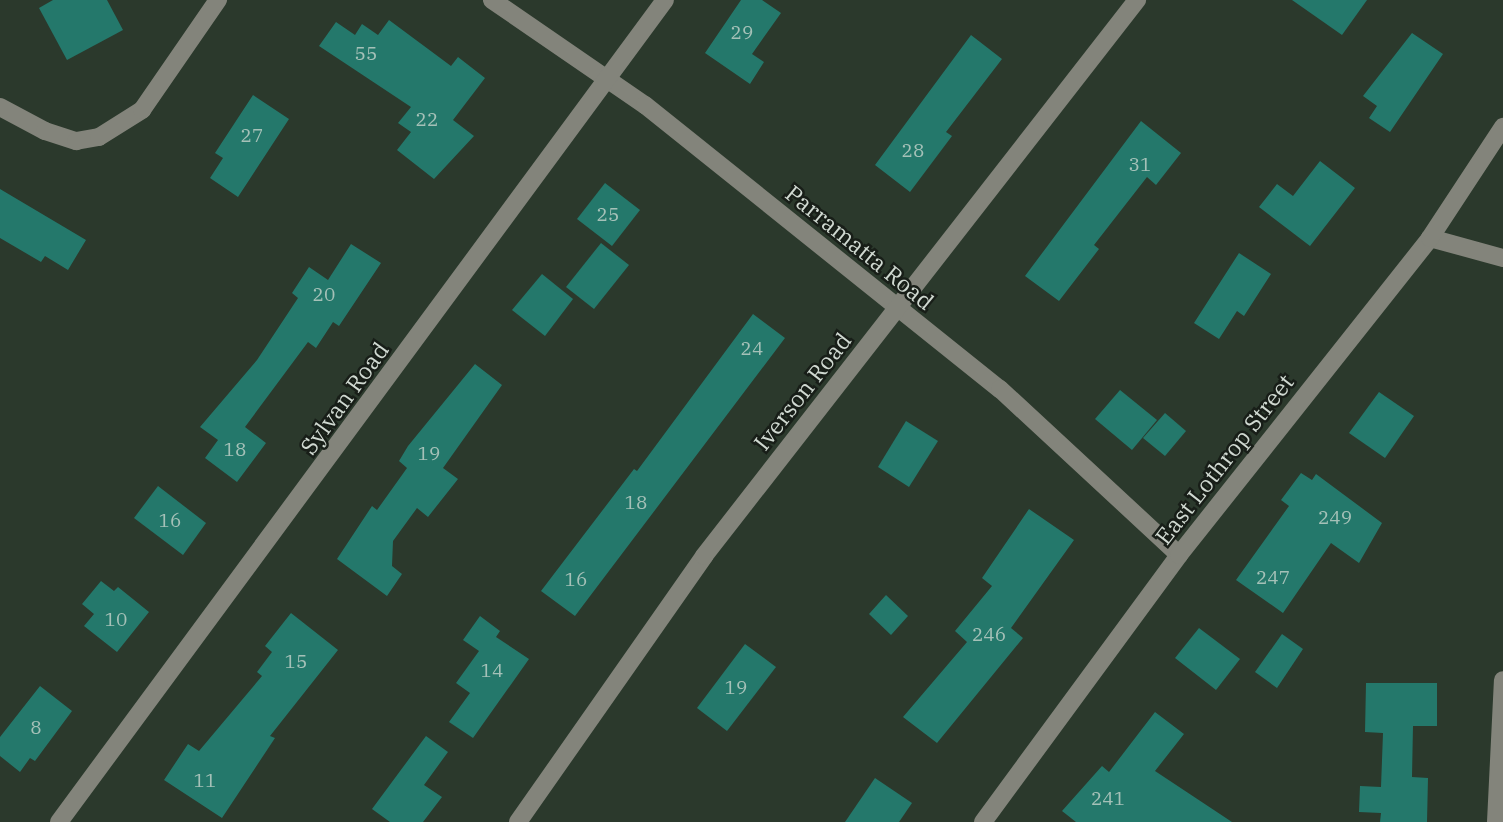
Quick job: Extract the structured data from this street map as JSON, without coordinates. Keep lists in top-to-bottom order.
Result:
{
  "streets": {
    "street": [
      "Parramatta Road",
      "Iverson Road",
      "Sylvan Road",
      "East Lothrop Street"
    ]
  },
  "crossings": [
    ["Parramatta Road", "Iverson Road"],
    ["Parramatta Road", "Sylvan Road"],
    ["Parramatta Road", "East Lothrop Street"]
  ],
  "house_numbers": [
    "29",
    "55",
    "22",
    "27",
    "28",
    "31",
    "25",
    "20",
    "24",
    "18",
    "19",
    "18",
    "249",
    "16",
    "247",
    "16",
    "10",
    "246",
    "15",
    "14",
    "19",
    "8",
    "11",
    "241"
  ]
}
